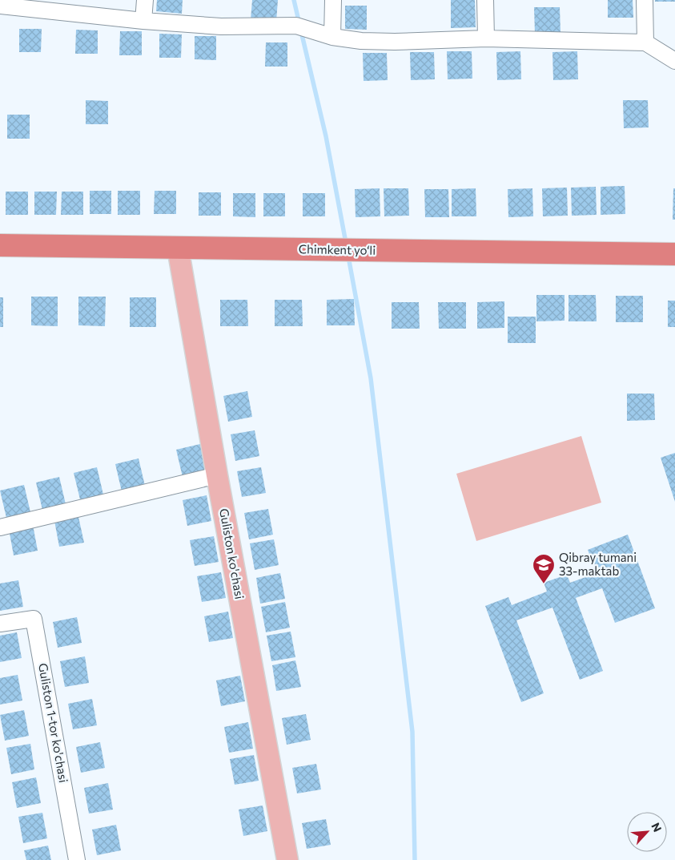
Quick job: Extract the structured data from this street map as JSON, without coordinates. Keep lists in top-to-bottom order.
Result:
{
  "streets": {
    "highway": ["Chimkent yo‘li"],
    "main road": ["Guliston ko'chasi"],
    "street": ["Guliston 1-tor ko'chasi"]
  },
  "crossings": [
    ["Chimkent yo‘li", "Guliston ko'chasi"]
  ],
  "places": {
    "school or university": ["Qibray tumani 33-maktab"]
  },
  "north": "top right"
}
